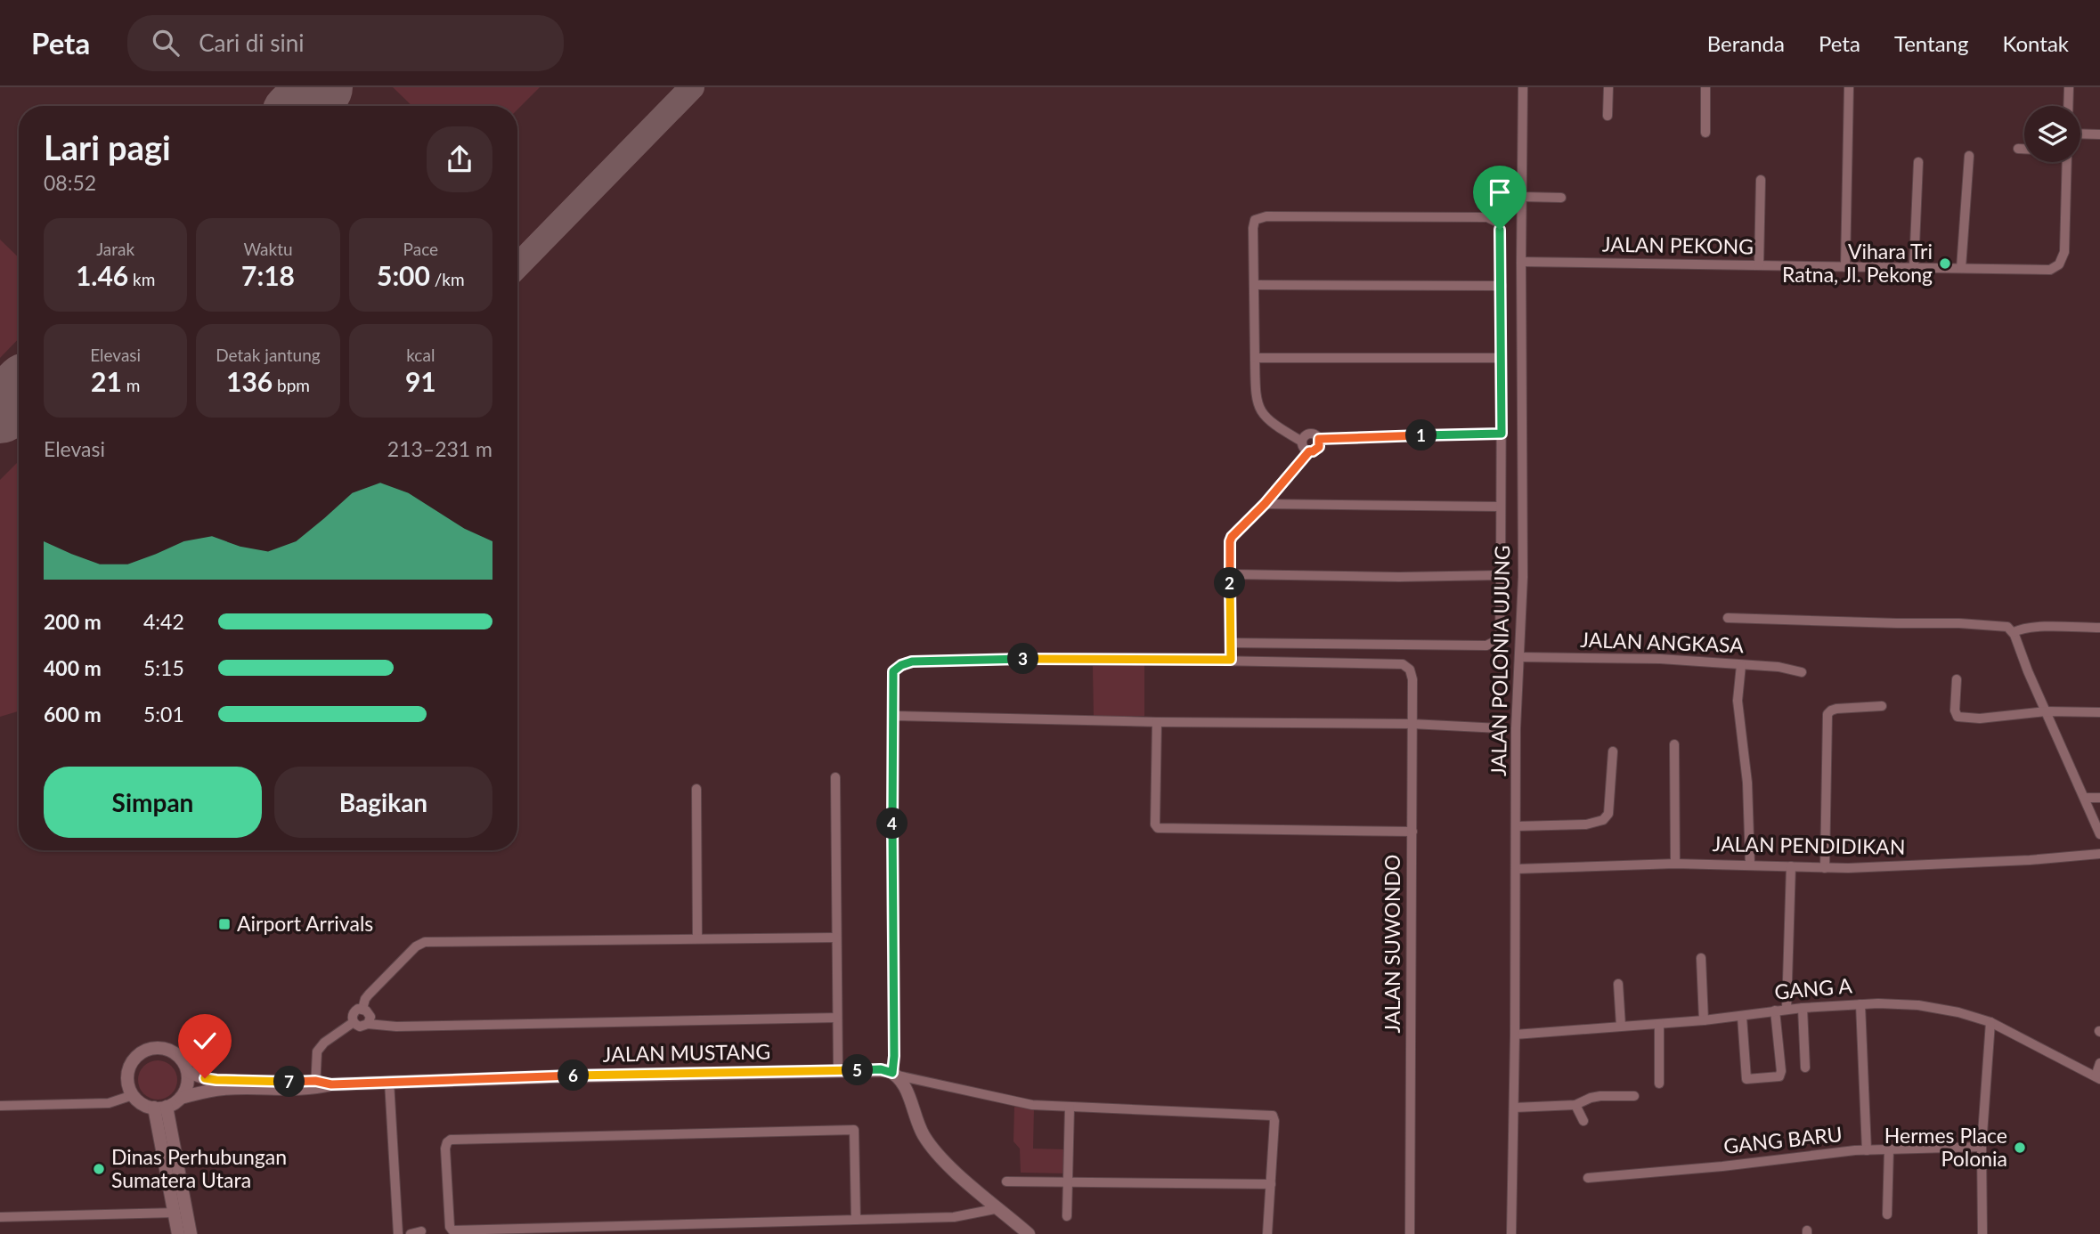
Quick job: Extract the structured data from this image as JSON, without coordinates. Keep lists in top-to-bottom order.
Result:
{
  "streets": {
    "main road": ["JALAN MUSTANG"],
    "street": [
      "JALAN PEKONG",
      "JALAN ANGKASA",
      "JALAN POLONIA UJUNG",
      "JALAN PENDIDIKAN",
      "JALAN SUWONDO",
      "GANG A",
      "GANG BARU"
    ]
  },
  "crossings": [
    ["JALAN PEKONG", "JALAN POLONIA UJUNG"],
    ["JALAN ANGKASA", "JALAN POLONIA UJUNG"],
    ["JALAN POLONIA UJUNG", "JALAN PENDIDIKAN"],
    ["JALAN POLONIA UJUNG", "GANG A"]
  ],
  "places": {
    "other": ["Vihara Tri Ratna, Jl. Pekong", "Hermes Place Polonia", "Dinas Perhubungan Sumatera Utara"],
    "transit": ["Airport Arrivals"]
  },
  "page": {
    "header": "Peta",
    "search": "Cari di sini",
    "nav": [
      "Beranda",
      "Peta",
      "Tentang",
      "Kontak"
    ],
    "heading": ["Lari pagi", "08:52"],
    "stats": [
      ["Jarak", "1.46 km"],
      ["Waktu", "7:18"],
      ["Pace", "5:00 /km"],
      ["Elevasi", "21 m"],
      ["Detak jantung", "136 bpm"],
      ["kcal", "91"]
    ],
    "pins": [
      "1",
      "2",
      "3",
      "4",
      "5",
      "6",
      "7"
    ],
    "chart": ["Elevasi", "213–231 m"],
    "list": [
      {
        "name": "200 m",
        "note": "4:42"
      },
      {
        "name": "400 m",
        "note": "5:15"
      },
      {
        "name": "600 m",
        "note": "5:01"
      }
    ],
    "buttons": ["Simpan", "Bagikan"]
  }
}
